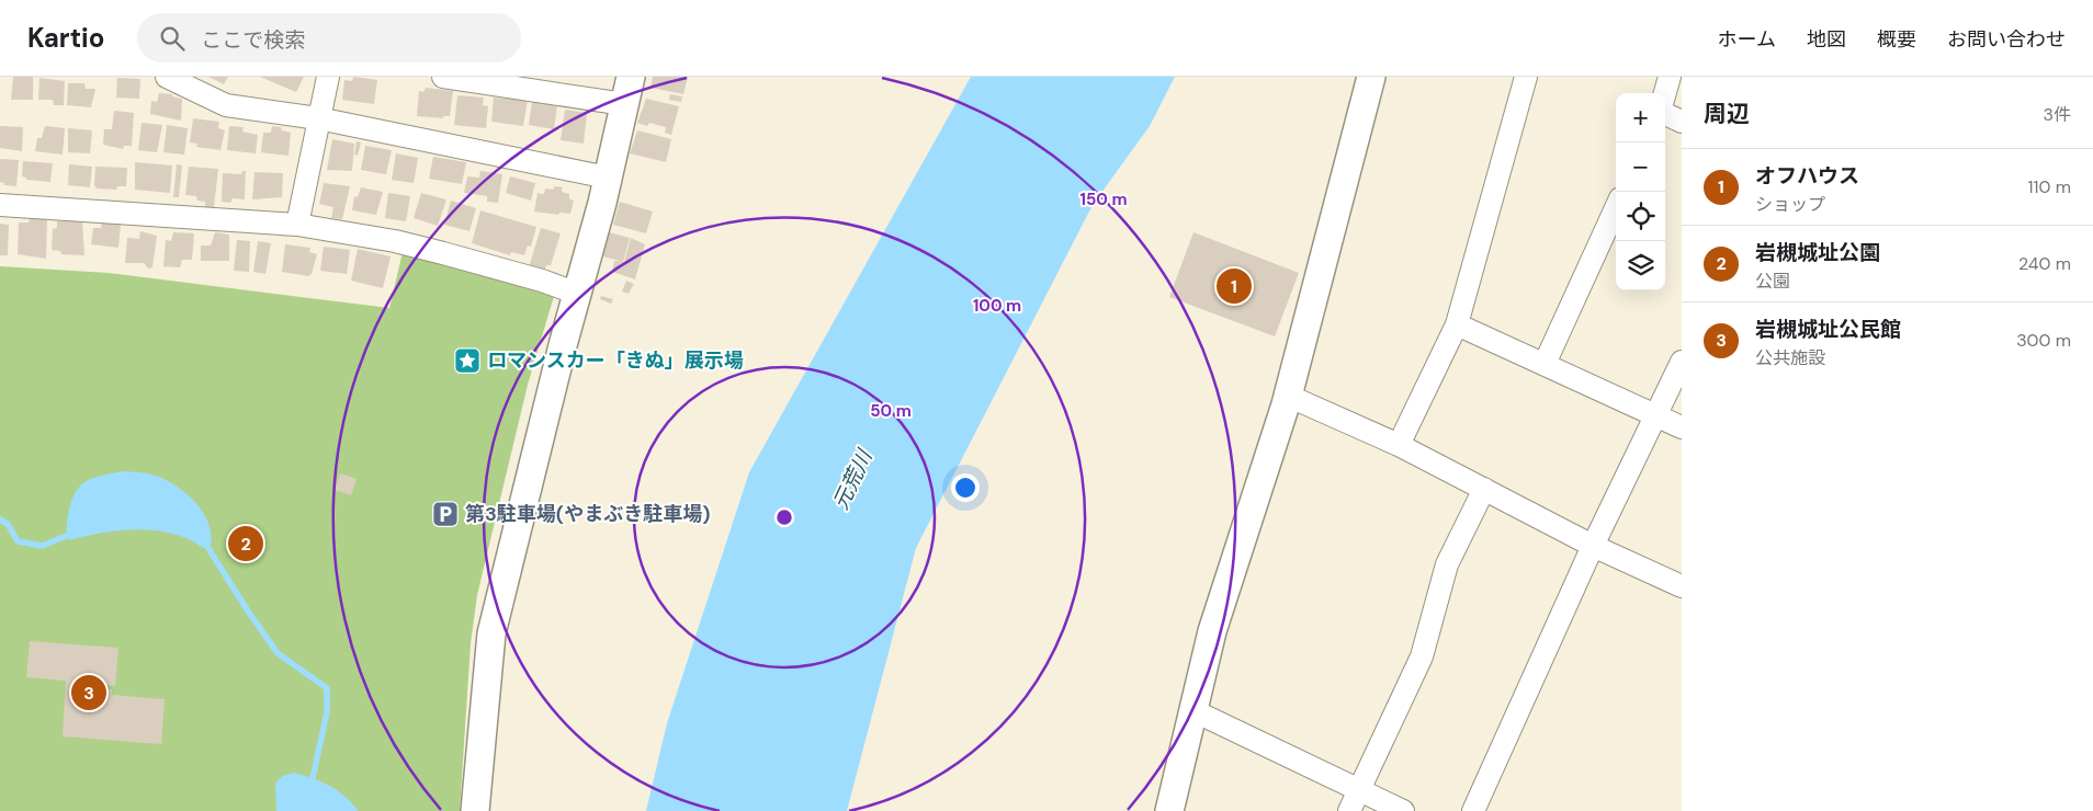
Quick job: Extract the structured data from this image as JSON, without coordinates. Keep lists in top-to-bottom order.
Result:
{
  "water": ["元荒川"],
  "places": {
    "place": ["ロマンスカー「きぬ」展示場"],
    "parking": ["第3駐車場(やまぶき駐車場)"]
  },
  "page": {
    "header": "Kartio",
    "search": "ここで検索",
    "nav": [
      "ホーム",
      "地図",
      "概要",
      "お問い合わせ"
    ],
    "heading": ["周辺", "3件"],
    "map_buttons": ["+", "−"],
    "list": [
      {
        "mark": "1",
        "name": "オフハウス",
        "note": "ショップ",
        "value": "110 m"
      },
      {
        "mark": "2",
        "name": "岩槻城址公園",
        "note": "公園",
        "value": "240 m"
      },
      {
        "mark": "3",
        "name": "岩槻城址公民館",
        "note": "公共施設",
        "value": "300 m"
      }
    ],
    "pins": ["1", "2", "3"]
  },
  "rings": ["150 m", "100 m", "50 m"]
}
